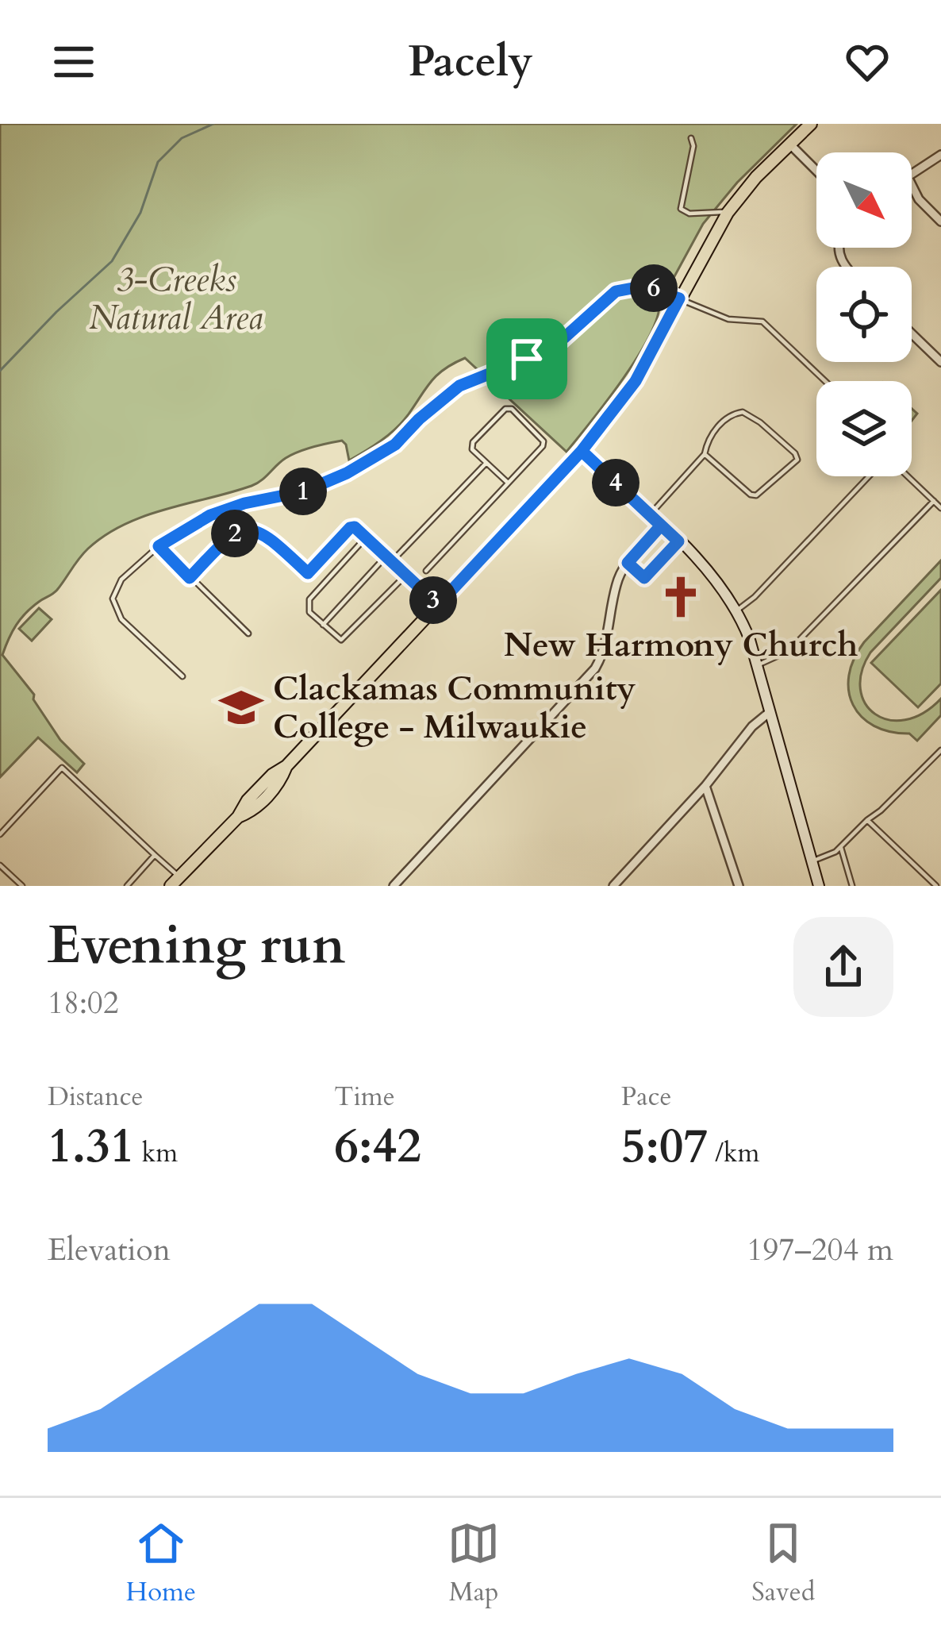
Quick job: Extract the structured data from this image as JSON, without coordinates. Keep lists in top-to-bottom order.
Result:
{
  "parks": ["3-Creeks Natural Area"],
  "places": {
    "church": ["New Harmony Church"],
    "school or university": ["Clackamas Community College - Milwaukie"]
  },
  "north": "bottom right",
  "page": {
    "header": "Pacely",
    "pins": [
      "6",
      "4",
      "1",
      "2",
      "3"
    ],
    "heading": ["Evening run", "18:02"],
    "stats": [
      ["Distance", "1.31 km"],
      ["Time", "6:42"],
      ["Pace", "5:07 /km"]
    ],
    "chart": ["Elevation", "197–204 m"],
    "tabs": ["Home", "Map", "Saved"]
  }
}
